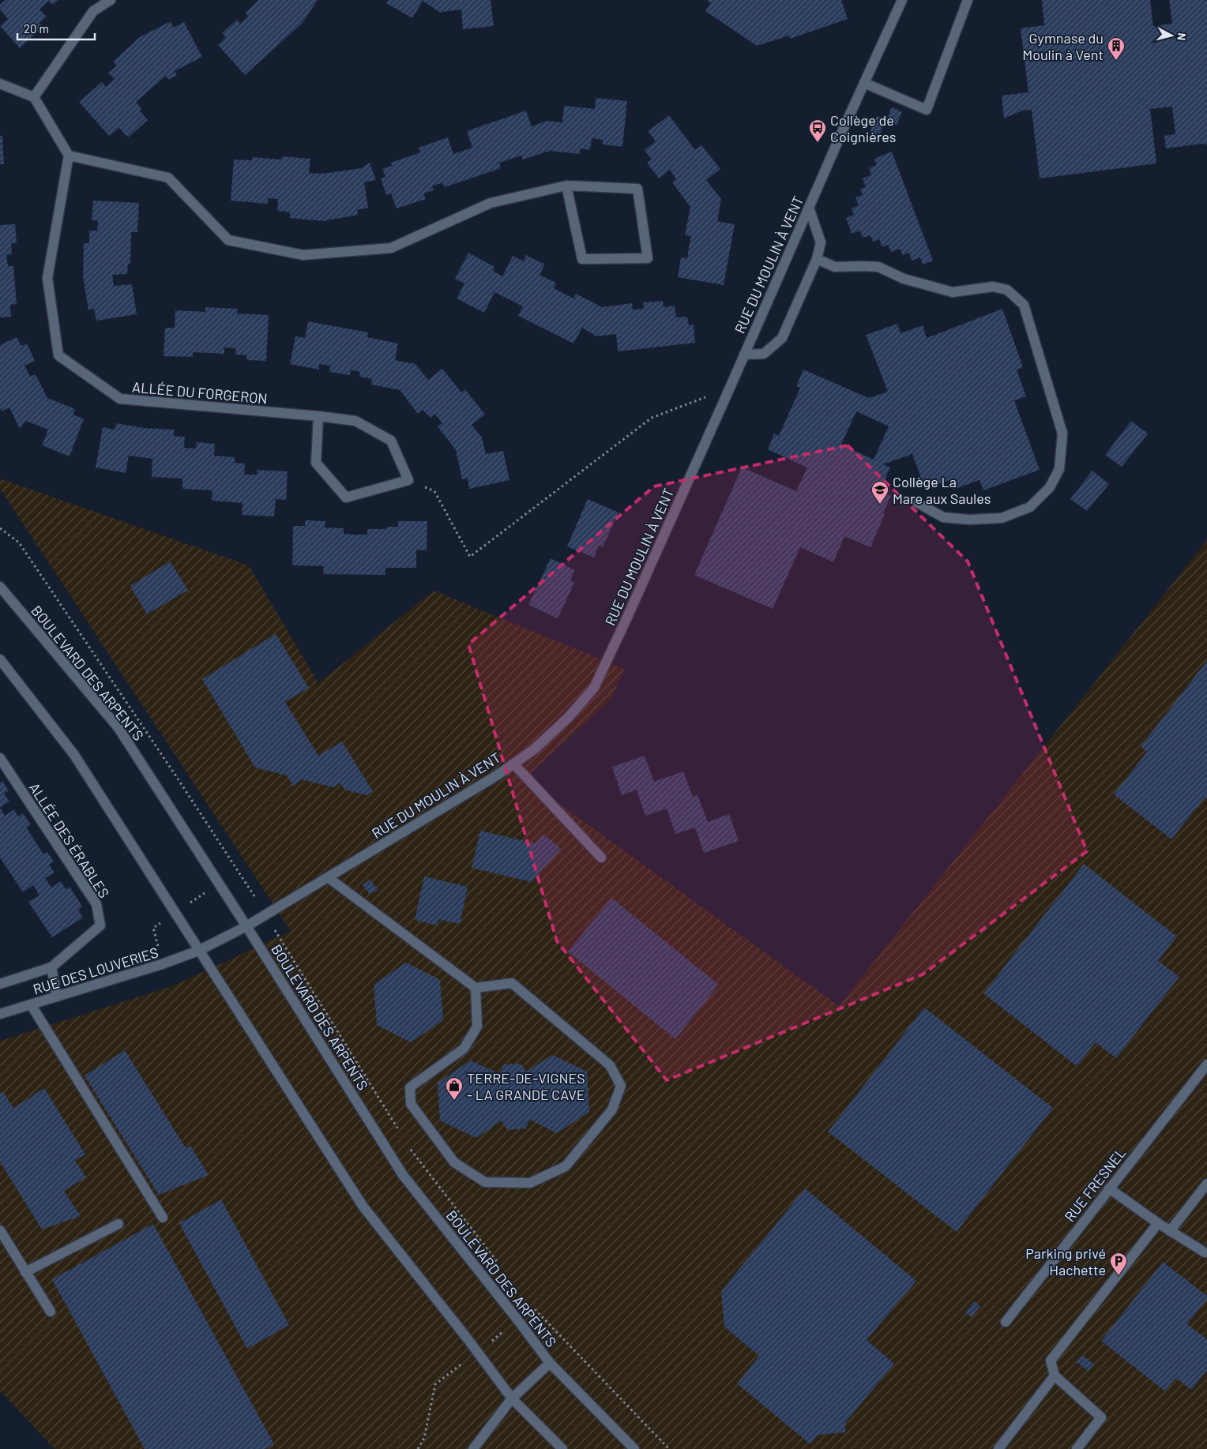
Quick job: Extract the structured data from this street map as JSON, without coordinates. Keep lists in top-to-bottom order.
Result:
{
  "streets": {
    "street": [
      "RUE DU MOULIN À VENT",
      "ALLÉE DU FORGERON",
      "BOULEVARD DES ARPENTS",
      "ALLÉE DES ÉRABLES",
      "RUE DES LOUVERIES",
      "RUE FRESNEL"
    ]
  },
  "crossings": [
    ["RUE DU MOULIN À VENT", "BOULEVARD DES ARPENTS"],
    ["RUE DU MOULIN À VENT", "RUE DES LOUVERIES"]
  ],
  "places": {
    "building": ["Gymnase du Moulin à Vent"],
    "bus stop": ["Collège de Coignières"],
    "school or university": ["Collège La Mare aux Saules"],
    "shop": ["TERRE-DE-VIGNES - LA GRANDE CAVE"],
    "parking": ["Parking privé Hachette"]
  },
  "scale_bar": "20 m",
  "north": "right"
}
